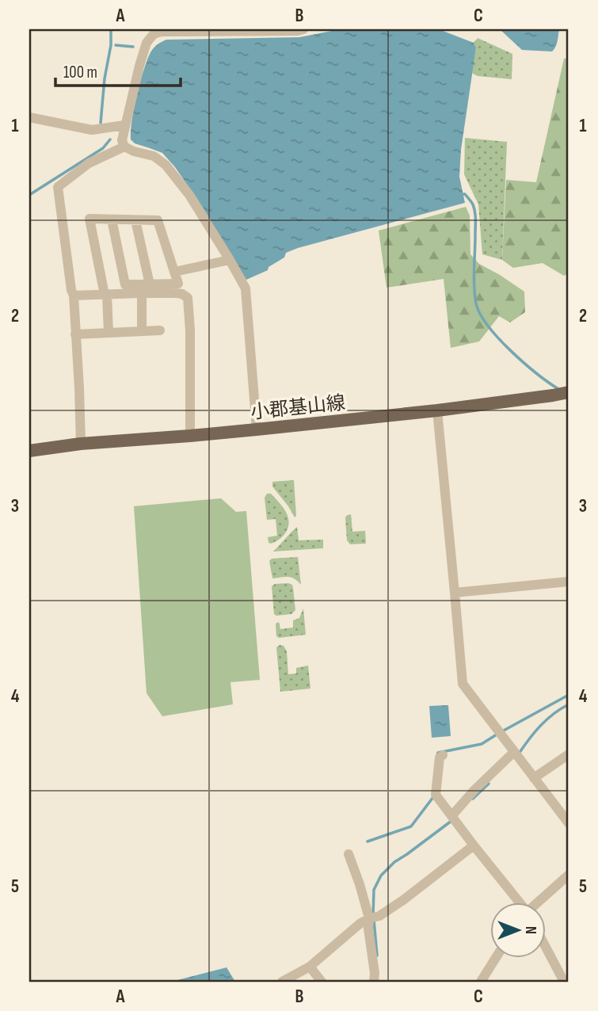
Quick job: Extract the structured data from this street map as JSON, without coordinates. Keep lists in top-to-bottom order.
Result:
{
  "streets": {
    "main road": ["小郡基山線"]
  },
  "scale_bar": "100 m",
  "north": "right",
  "grid": {
    "columns": ["A", "B", "C"],
    "rows": [
      "1",
      "2",
      "3",
      "4",
      "5"
    ]
  }
}
